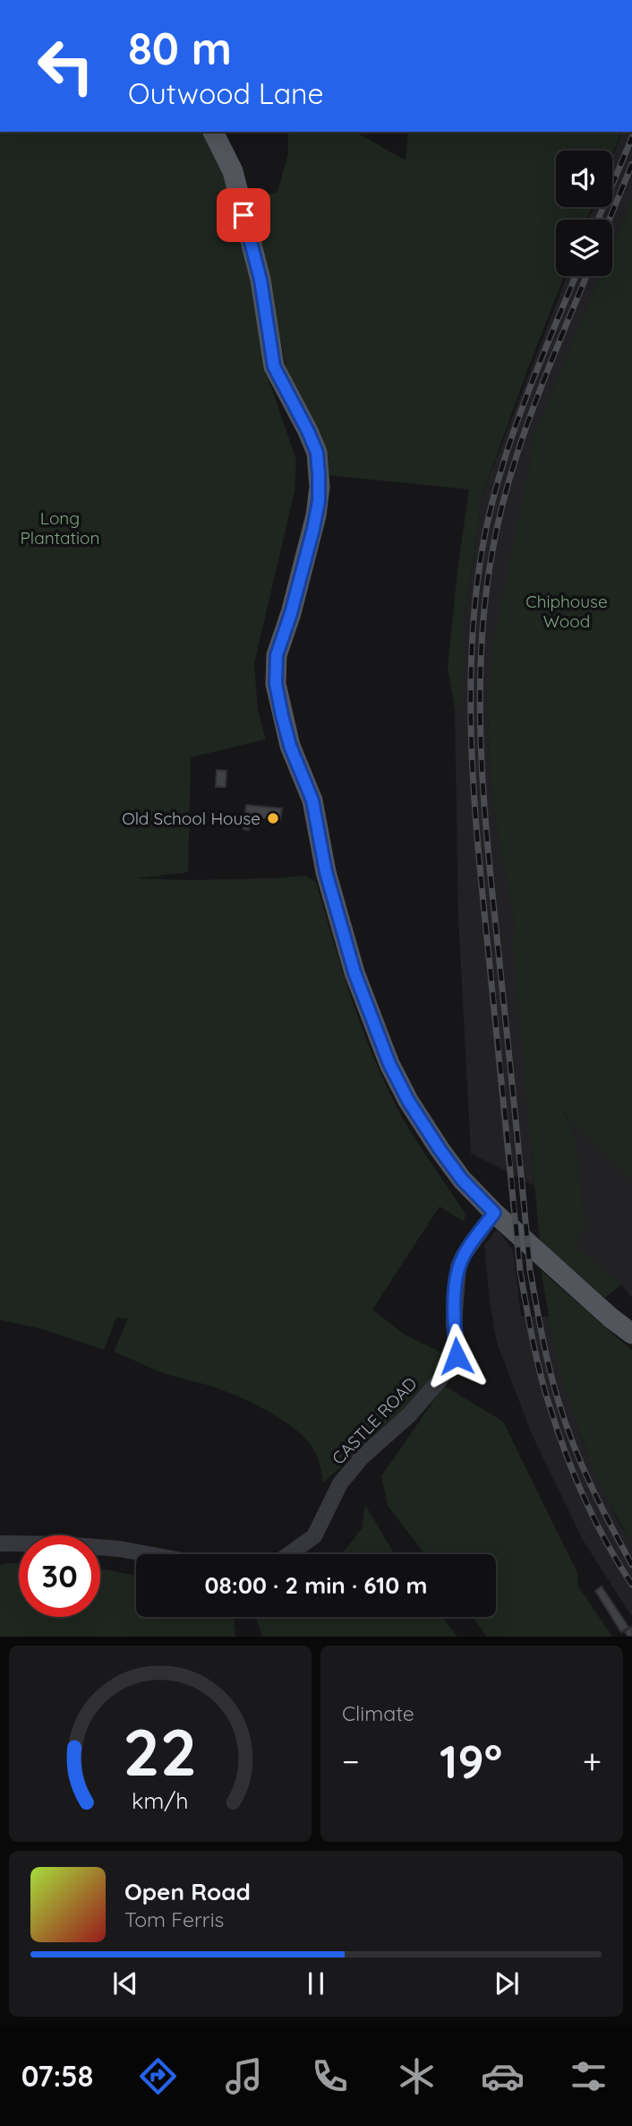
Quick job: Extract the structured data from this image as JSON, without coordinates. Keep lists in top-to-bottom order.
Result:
{
  "streets": {
    "street": ["CASTLE ROAD"]
  },
  "parks": ["Long Plantation", "Chiphouse Wood"],
  "places": ["Old School House"],
  "page": {
    "turn": ["80 m", "Outwood Lane"],
    "limit": "30",
    "trip": "08:00 · 2 min · 610 m",
    "tile": "Climate",
    "heat": ["−", "19°", "+"],
    "song": ["Open Road", "Tom Ferris"],
    "tabs": "07:58",
    "gauge": ["22", "km/h"]
  }
}
